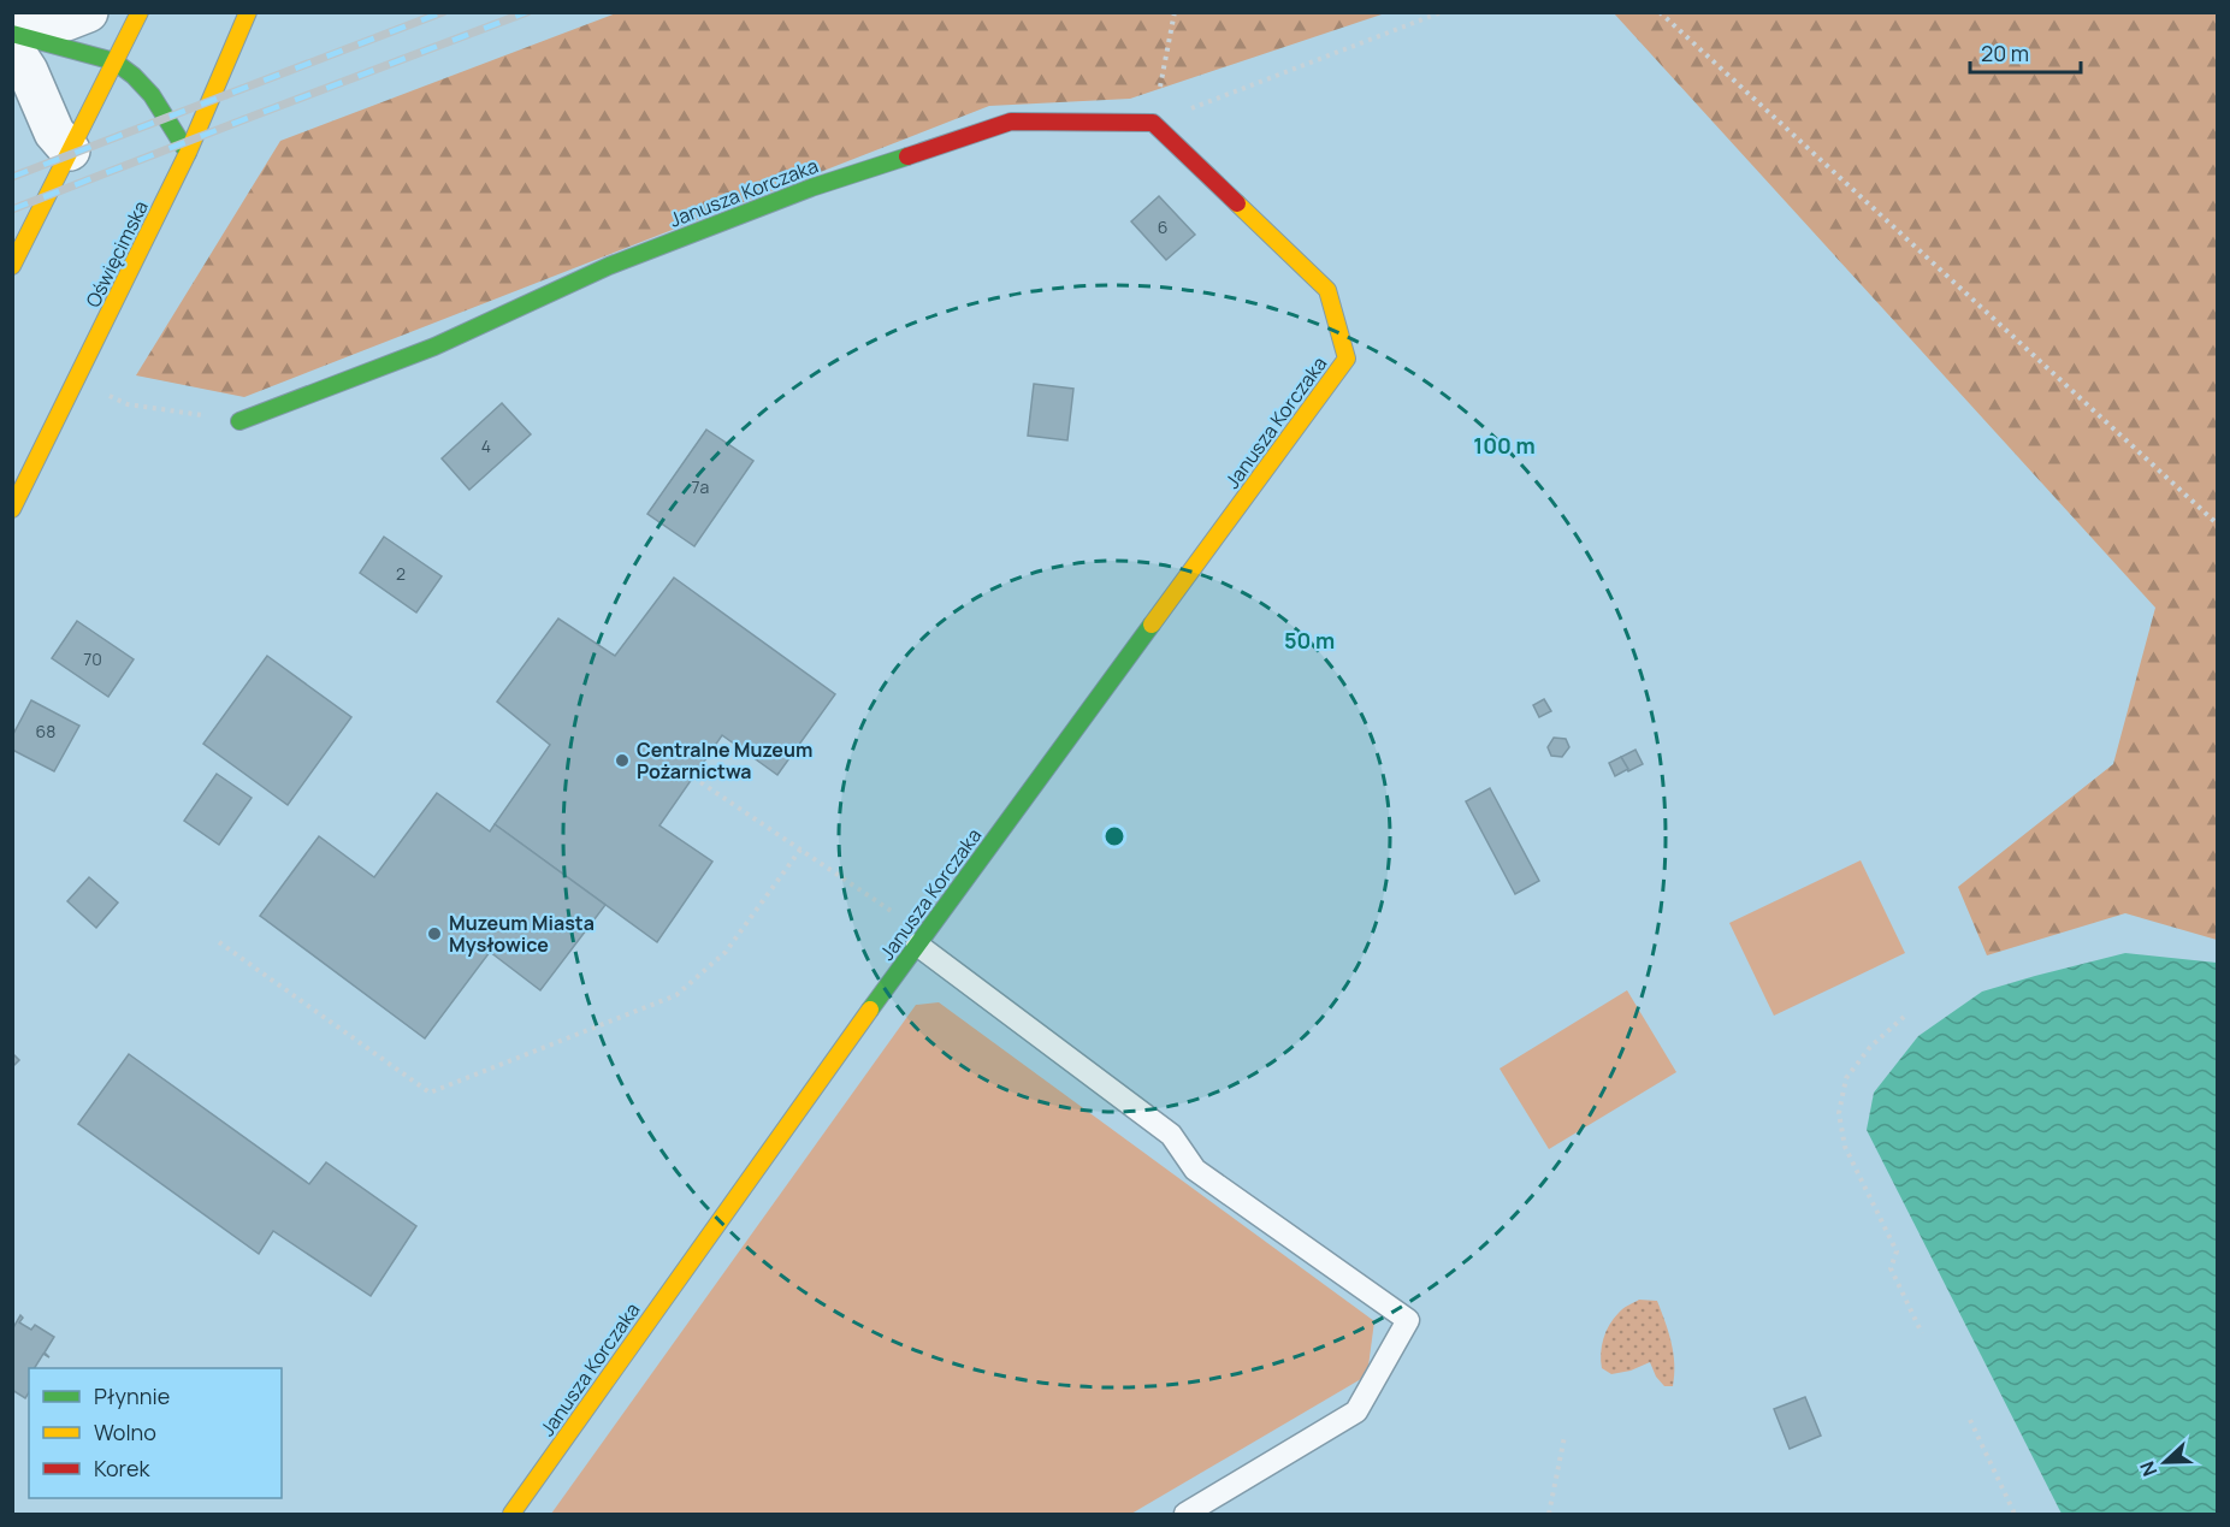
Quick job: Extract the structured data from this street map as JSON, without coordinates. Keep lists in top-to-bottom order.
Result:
{
  "streets": {
    "street": ["Janusza Korczaka", "Oświęcimska"]
  },
  "places": ["Centralne Muzeum Pożarnictwa", "Muzeum Miasta Mysłowice"],
  "house_numbers": [
    "6",
    "4",
    "7a",
    "2",
    "70",
    "68"
  ],
  "legend": ["Płynnie", "Wolno", "Korek"],
  "scale_bar": "20 m",
  "north": "left",
  "rings": ["100 m", "50 m"]
}
